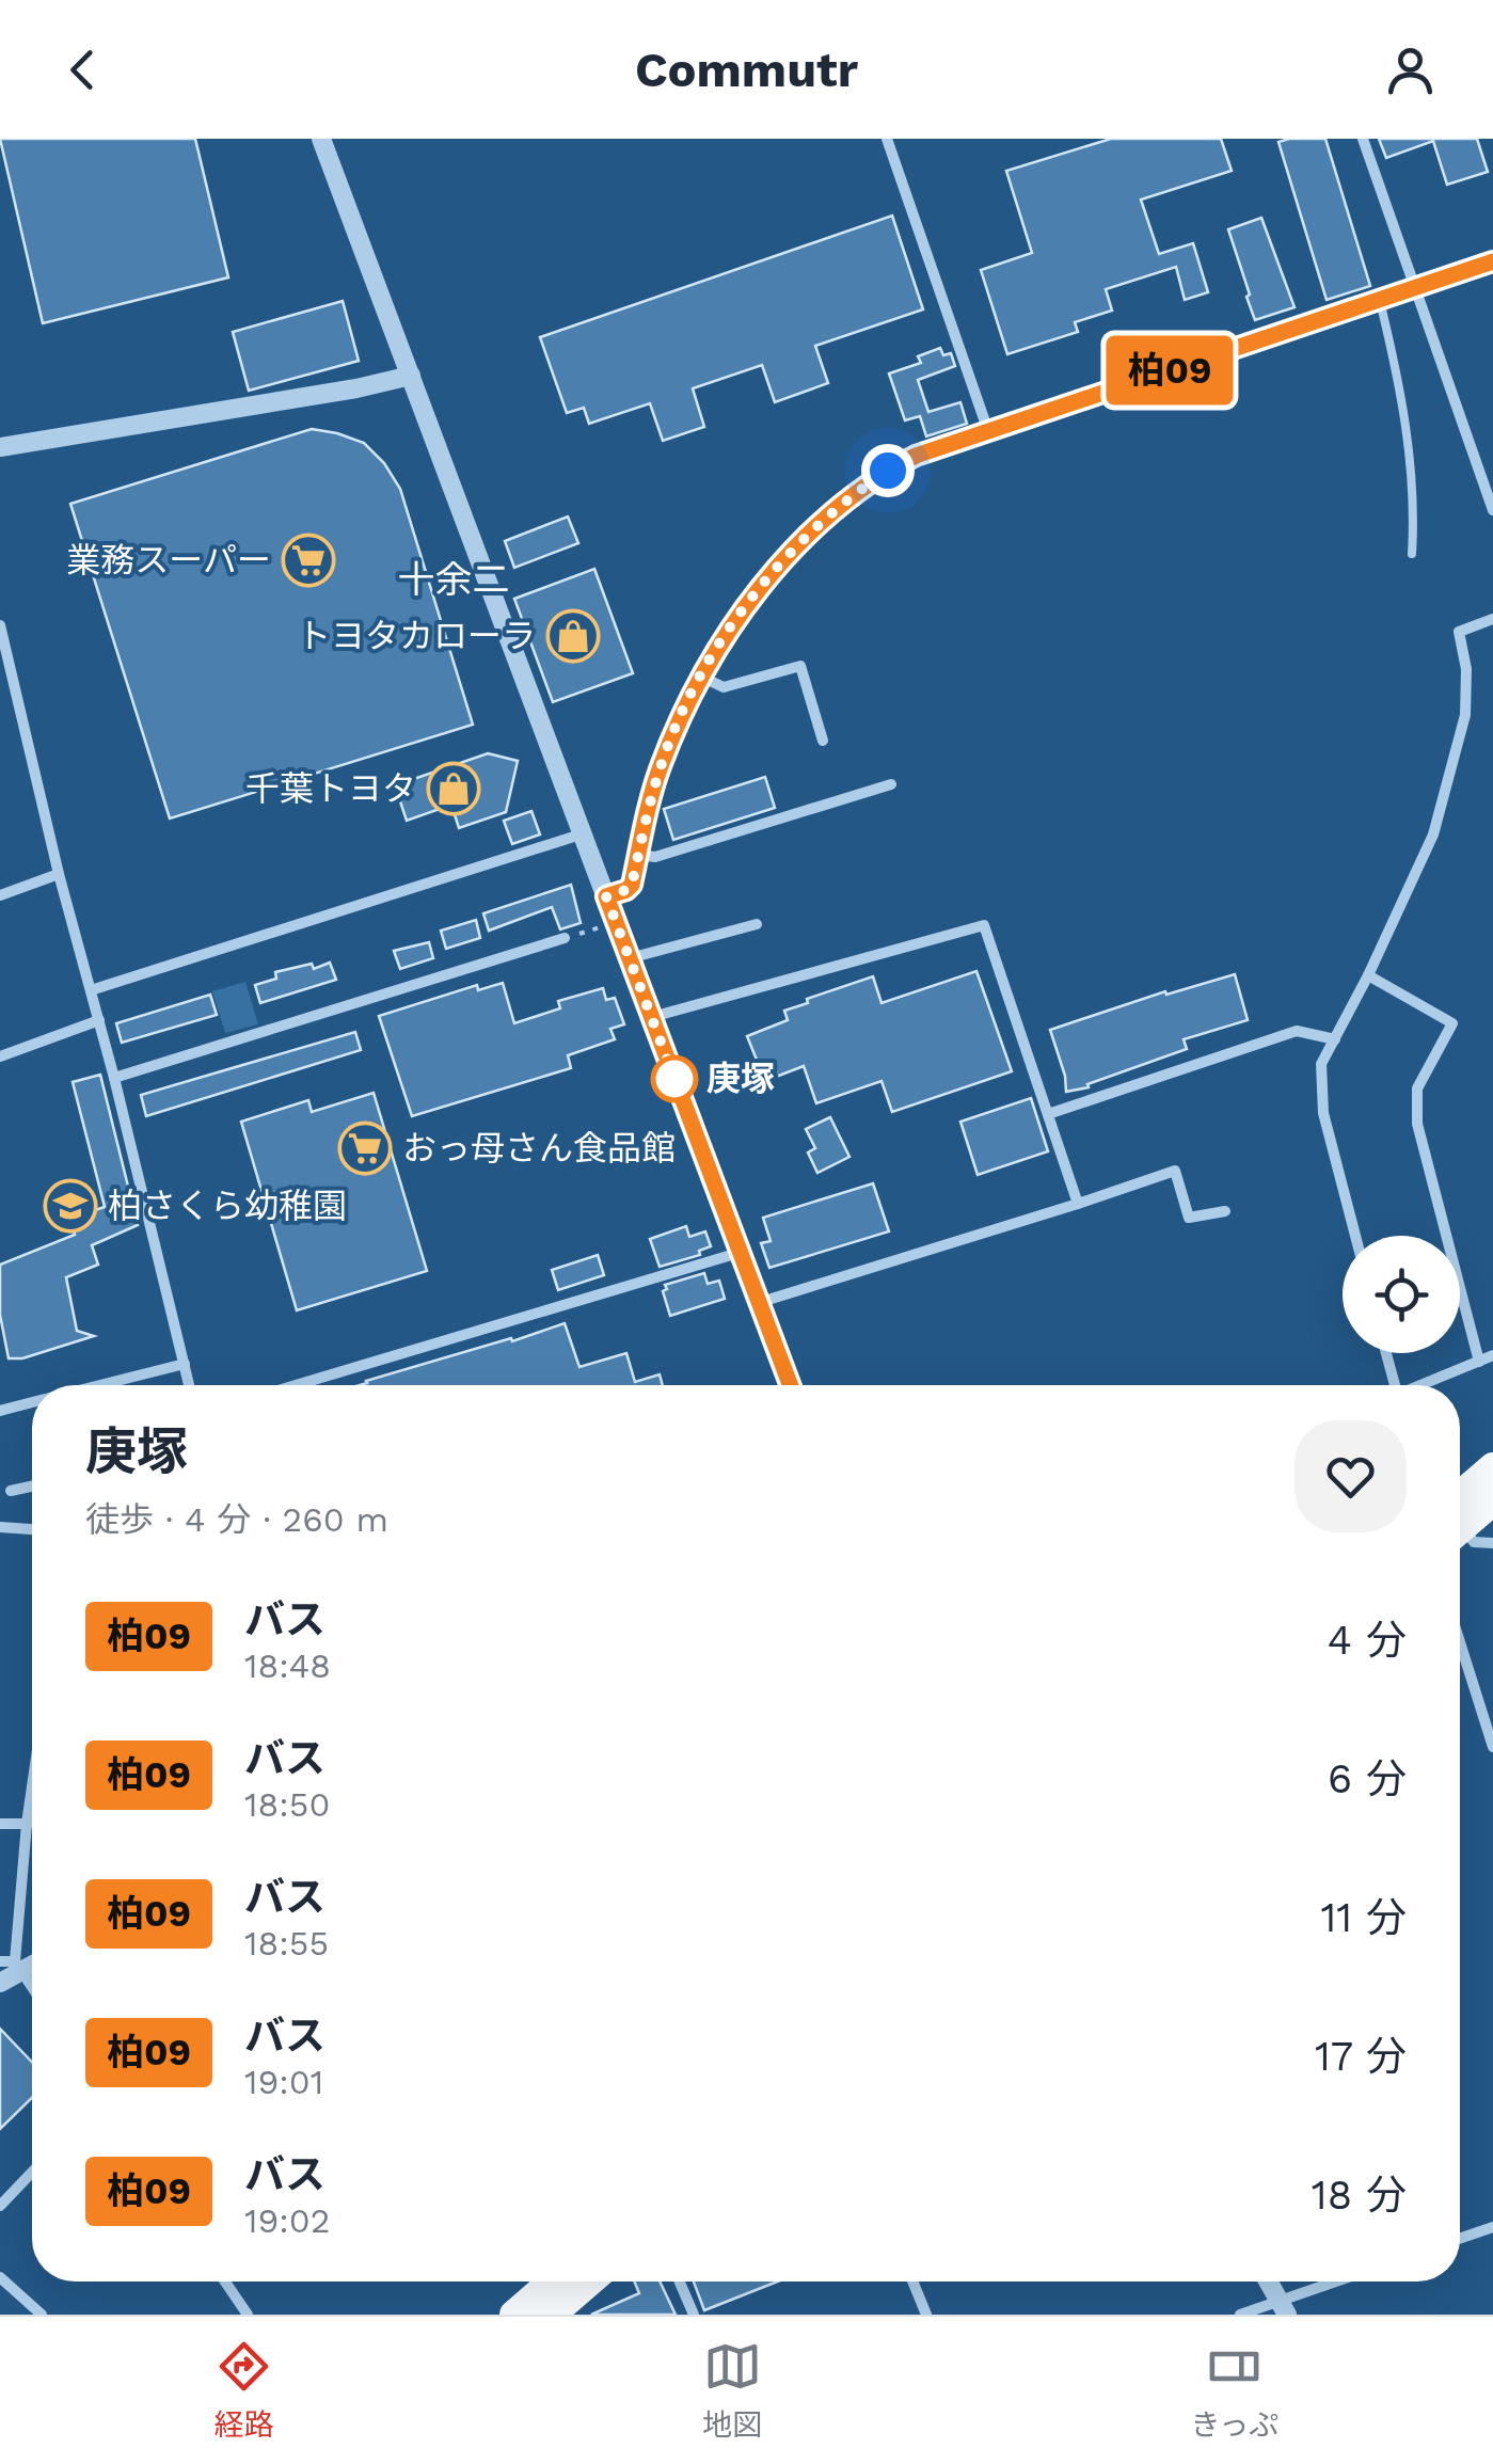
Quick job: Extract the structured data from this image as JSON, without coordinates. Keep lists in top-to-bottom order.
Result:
{
  "districts": ["十余二"],
  "places": {
    "supermarket": ["業務スーパー", "おっ母さん食品館"],
    "shop": ["トヨタカローラ", "千葉トヨタ"],
    "other": ["庚塚"],
    "school or university": ["柏さくら幼稚園"]
  },
  "lines": ["bus line 柏09"],
  "page": {
    "header": "Commutr",
    "on_map": "柏09",
    "heading": ["庚塚", "徒歩 · 4 分 · 260 m"],
    "list": [
      {
        "mark": "柏09",
        "name": "バス",
        "note": "18:48",
        "value": "4 分"
      },
      {
        "mark": "柏09",
        "name": "バス",
        "note": "18:50",
        "value": "6 分"
      },
      {
        "mark": "柏09",
        "name": "バス",
        "note": "18:55",
        "value": "11 分"
      },
      {
        "mark": "柏09",
        "name": "バス",
        "note": "19:01",
        "value": "17 分"
      },
      {
        "mark": "柏09",
        "name": "バス",
        "note": "19:02",
        "value": "18 分"
      }
    ],
    "tabs": ["経路", "地図", "きっぷ"]
  }
}
